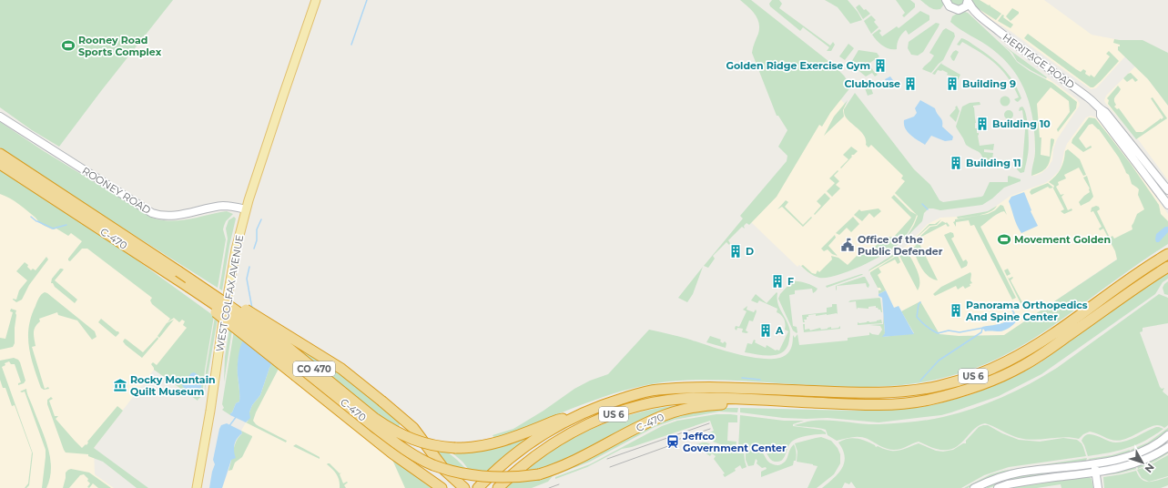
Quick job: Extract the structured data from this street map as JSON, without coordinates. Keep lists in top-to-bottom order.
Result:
{
  "streets": {
    "highway": ["C-470", "CO 470", "US 6"],
    "main road": ["WEST COLFAX AVENUE"],
    "street": ["HERITAGE ROAD", "ROONEY ROAD"]
  },
  "crossings": [
    ["ROONEY ROAD", "WEST COLFAX AVENUE"],
    ["C-470", "US 6"]
  ],
  "places": {
    "sports": ["Rooney Road Sports Complex", "Movement Golden"],
    "building": [
      "Golden Ridge Exercise Gym",
      "Clubhouse",
      "Building 9",
      "Building 10",
      "Building 11",
      "D",
      "F",
      "Panorama Orthopedics And Spine Center",
      "A"
    ],
    "public building": ["Office of the Public Defender"],
    "museum": ["Rocky Mountain Quilt Museum"],
    "station": ["Jeffco Government Center"]
  },
  "north": "bottom right"
}
